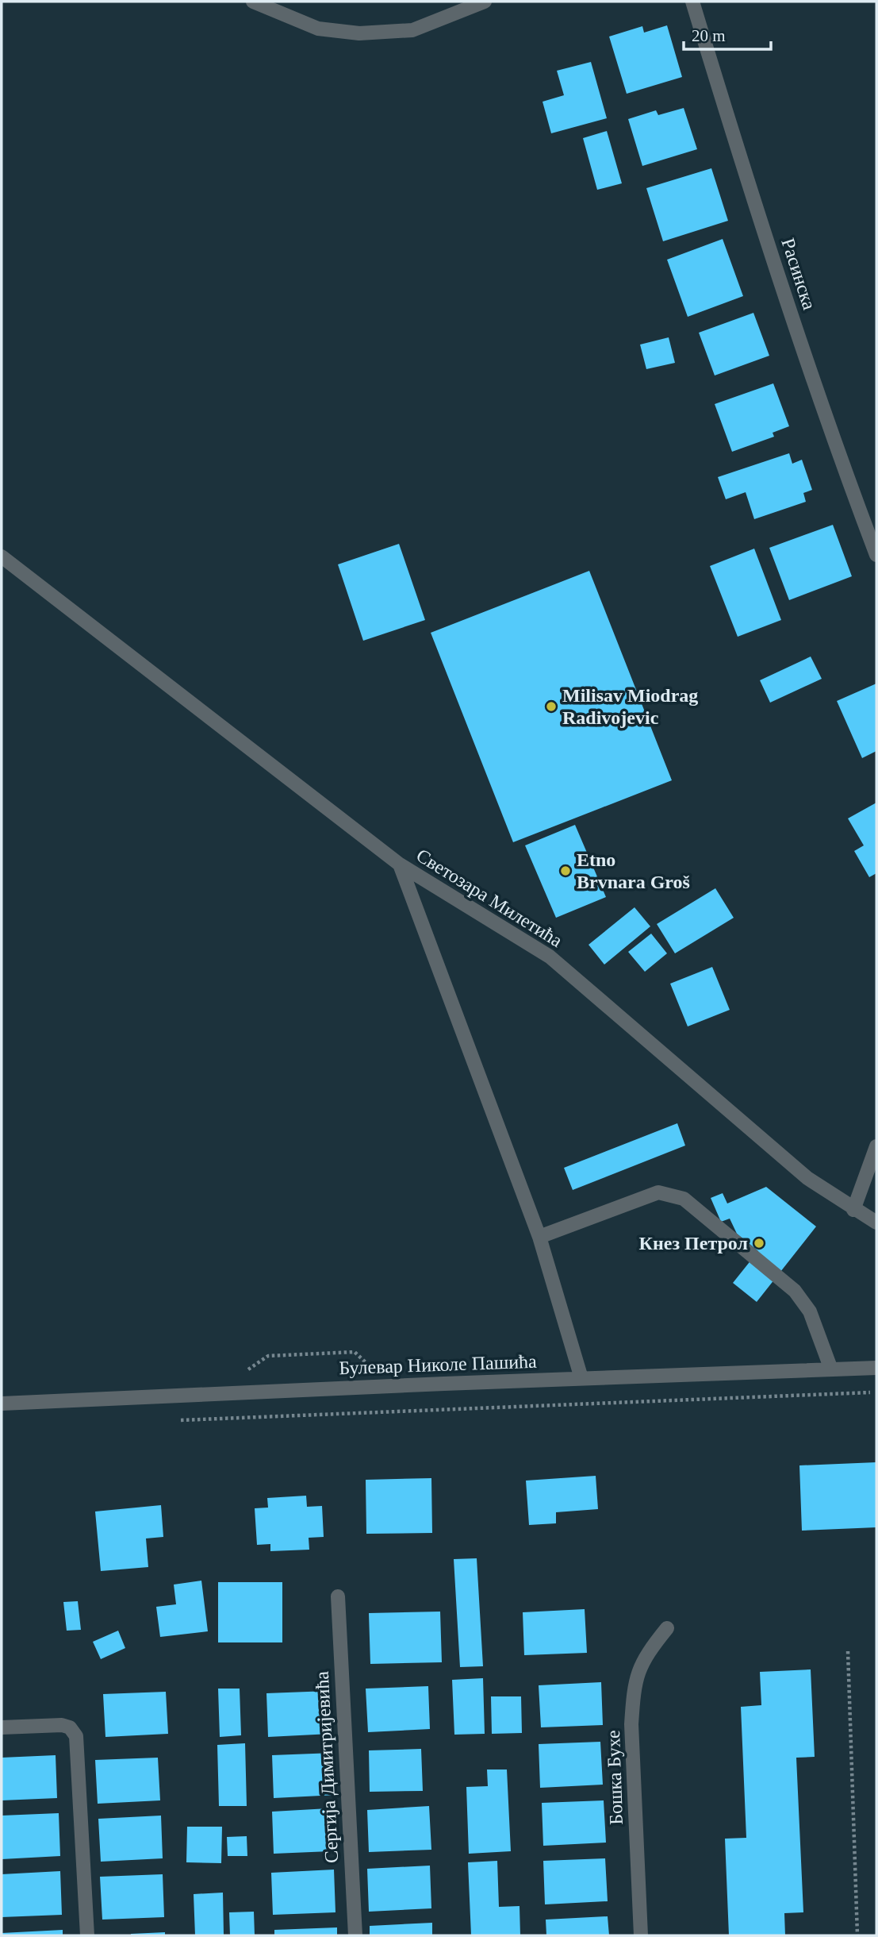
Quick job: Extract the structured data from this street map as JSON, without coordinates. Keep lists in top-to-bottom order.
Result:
{
  "streets": {
    "street": [
      "Расинска",
      "Светозара Милетића",
      "Булевар Николе Пашића",
      "Сергија Димитријевића",
      "Бошка Бухе"
    ]
  },
  "crossings": [
    ["Светозара Милетића", "Булевар Николе Пашића"]
  ],
  "places": ["Milisav Miodrag Radivojevic", "Etno Brvnara Groš", "Кнез Петрол"],
  "scale_bar": "20 m"
}
